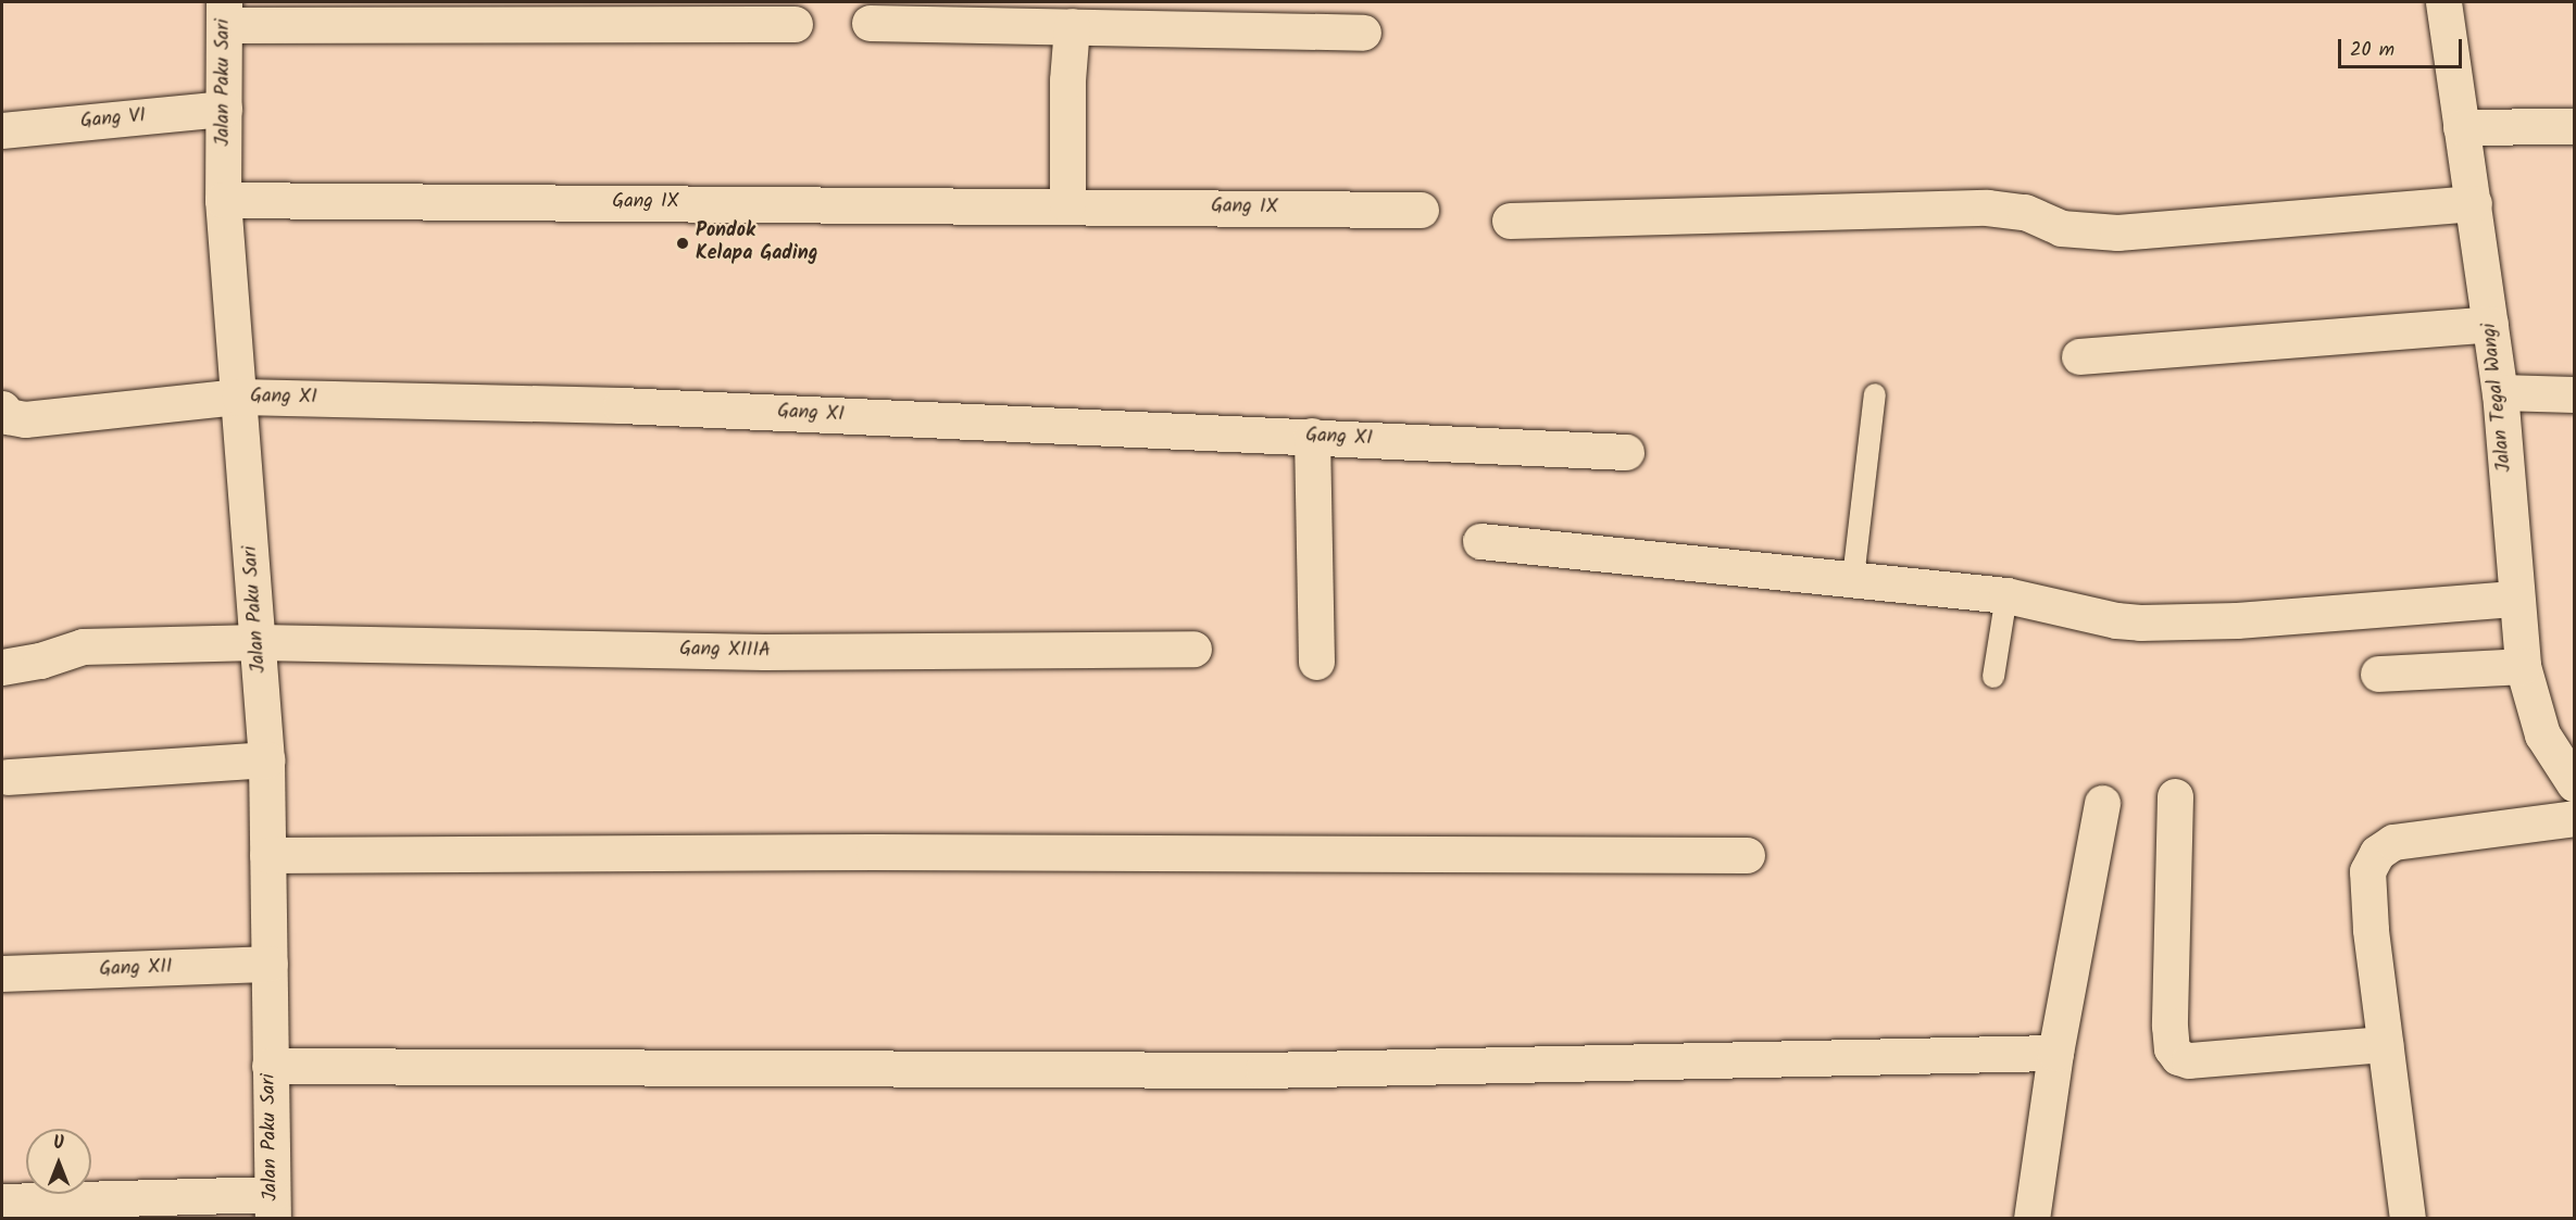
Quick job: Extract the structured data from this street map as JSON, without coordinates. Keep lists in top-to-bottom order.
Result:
{
  "streets": {
    "street": [
      "Jalan Paku Sari",
      "Gang VI",
      "Gang IX",
      "Gang XI",
      "Jalan Tegal Wangi",
      "Gang XIIIA",
      "Gang XII"
    ]
  },
  "crossings": [
    ["Jalan Paku Sari", "Gang VI"],
    ["Jalan Paku Sari", "Gang IX"],
    ["Jalan Paku Sari", "Gang XI"],
    ["Jalan Paku Sari", "Gang XIIIA"],
    ["Jalan Paku Sari", "Gang XII"]
  ],
  "places": ["Pondok Kelapa Gading"],
  "scale_bar": "20 m",
  "north": "top"
}
